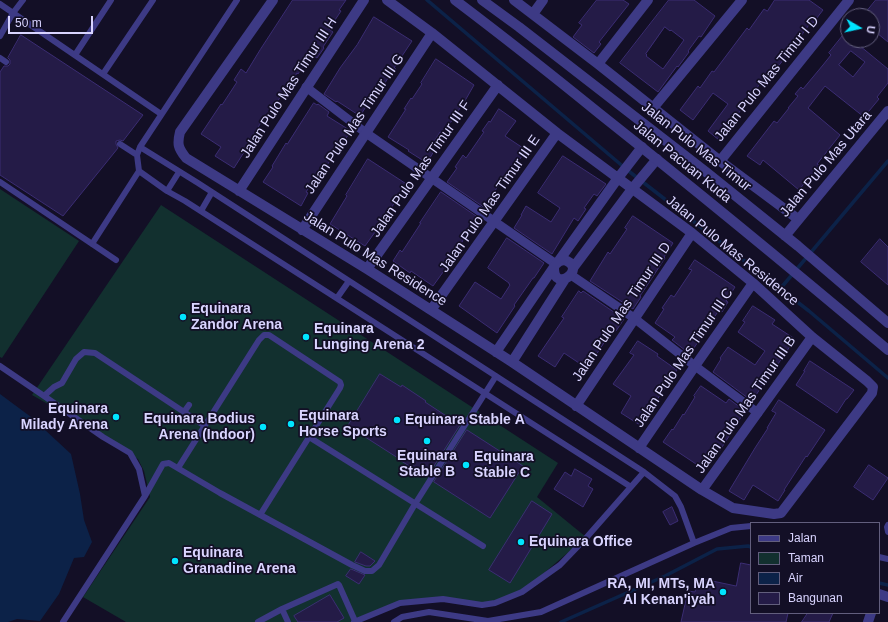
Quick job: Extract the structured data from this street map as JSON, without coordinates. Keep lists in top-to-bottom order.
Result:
{
  "streets": {
    "street": [
      "Jalan Pulo Mas Timur I D",
      "Jalan Pulo Mas Timur III H",
      "Jalan Pulo Mas Timur III G",
      "Jalan Pulo Mas Timur",
      "Jalan Pacuan Kuda",
      "Jalan Pulo Mas Utara",
      "Jalan Pulo Mas Timur III F",
      "Jalan Pulo Mas Timur III E",
      "Jalan Pulo Mas Residence",
      "Jalan Pulo Mas Timur III D",
      "Jalan Pulo Mas Timur III C",
      "Jalan Pulo Mas Timur III B"
    ]
  },
  "crossings": [
    ["Jalan Pulo Mas Timur I D", "Jalan Pulo Mas Timur"],
    ["Jalan Pulo Mas Timur III H", "Jalan Pulo Mas Residence"],
    ["Jalan Pulo Mas Timur III G", "Jalan Pulo Mas Residence"],
    ["Jalan Pulo Mas Timur", "Jalan Pulo Mas Utara"],
    ["Jalan Pulo Mas Timur III F", "Jalan Pulo Mas Residence"],
    ["Jalan Pulo Mas Timur III E", "Jalan Pulo Mas Residence"],
    ["Jalan Pulo Mas Residence", "Jalan Pulo Mas Timur III D"],
    ["Jalan Pulo Mas Residence", "Jalan Pulo Mas Timur III C"],
    ["Jalan Pulo Mas Residence", "Jalan Pulo Mas Timur III B"]
  ],
  "places": [
    "Equinara Zandor Arena",
    "Equinara Lunging Arena 2",
    "Equinara Milady Arena",
    "Equinara Stable A",
    "Equinara Horse Sports",
    "Equinara Bodius Arena (Indoor)",
    "Equinara Stable B",
    "Equinara Stable C",
    "Equinara Office",
    "Equinara Granadine Arena",
    "RA, MI, MTs, MA Al Kenan'iyah"
  ],
  "legend": [
    "Jalan",
    "Taman",
    "Air",
    "Bangunan"
  ],
  "scale_bar": "50 m",
  "north": "right"
}
